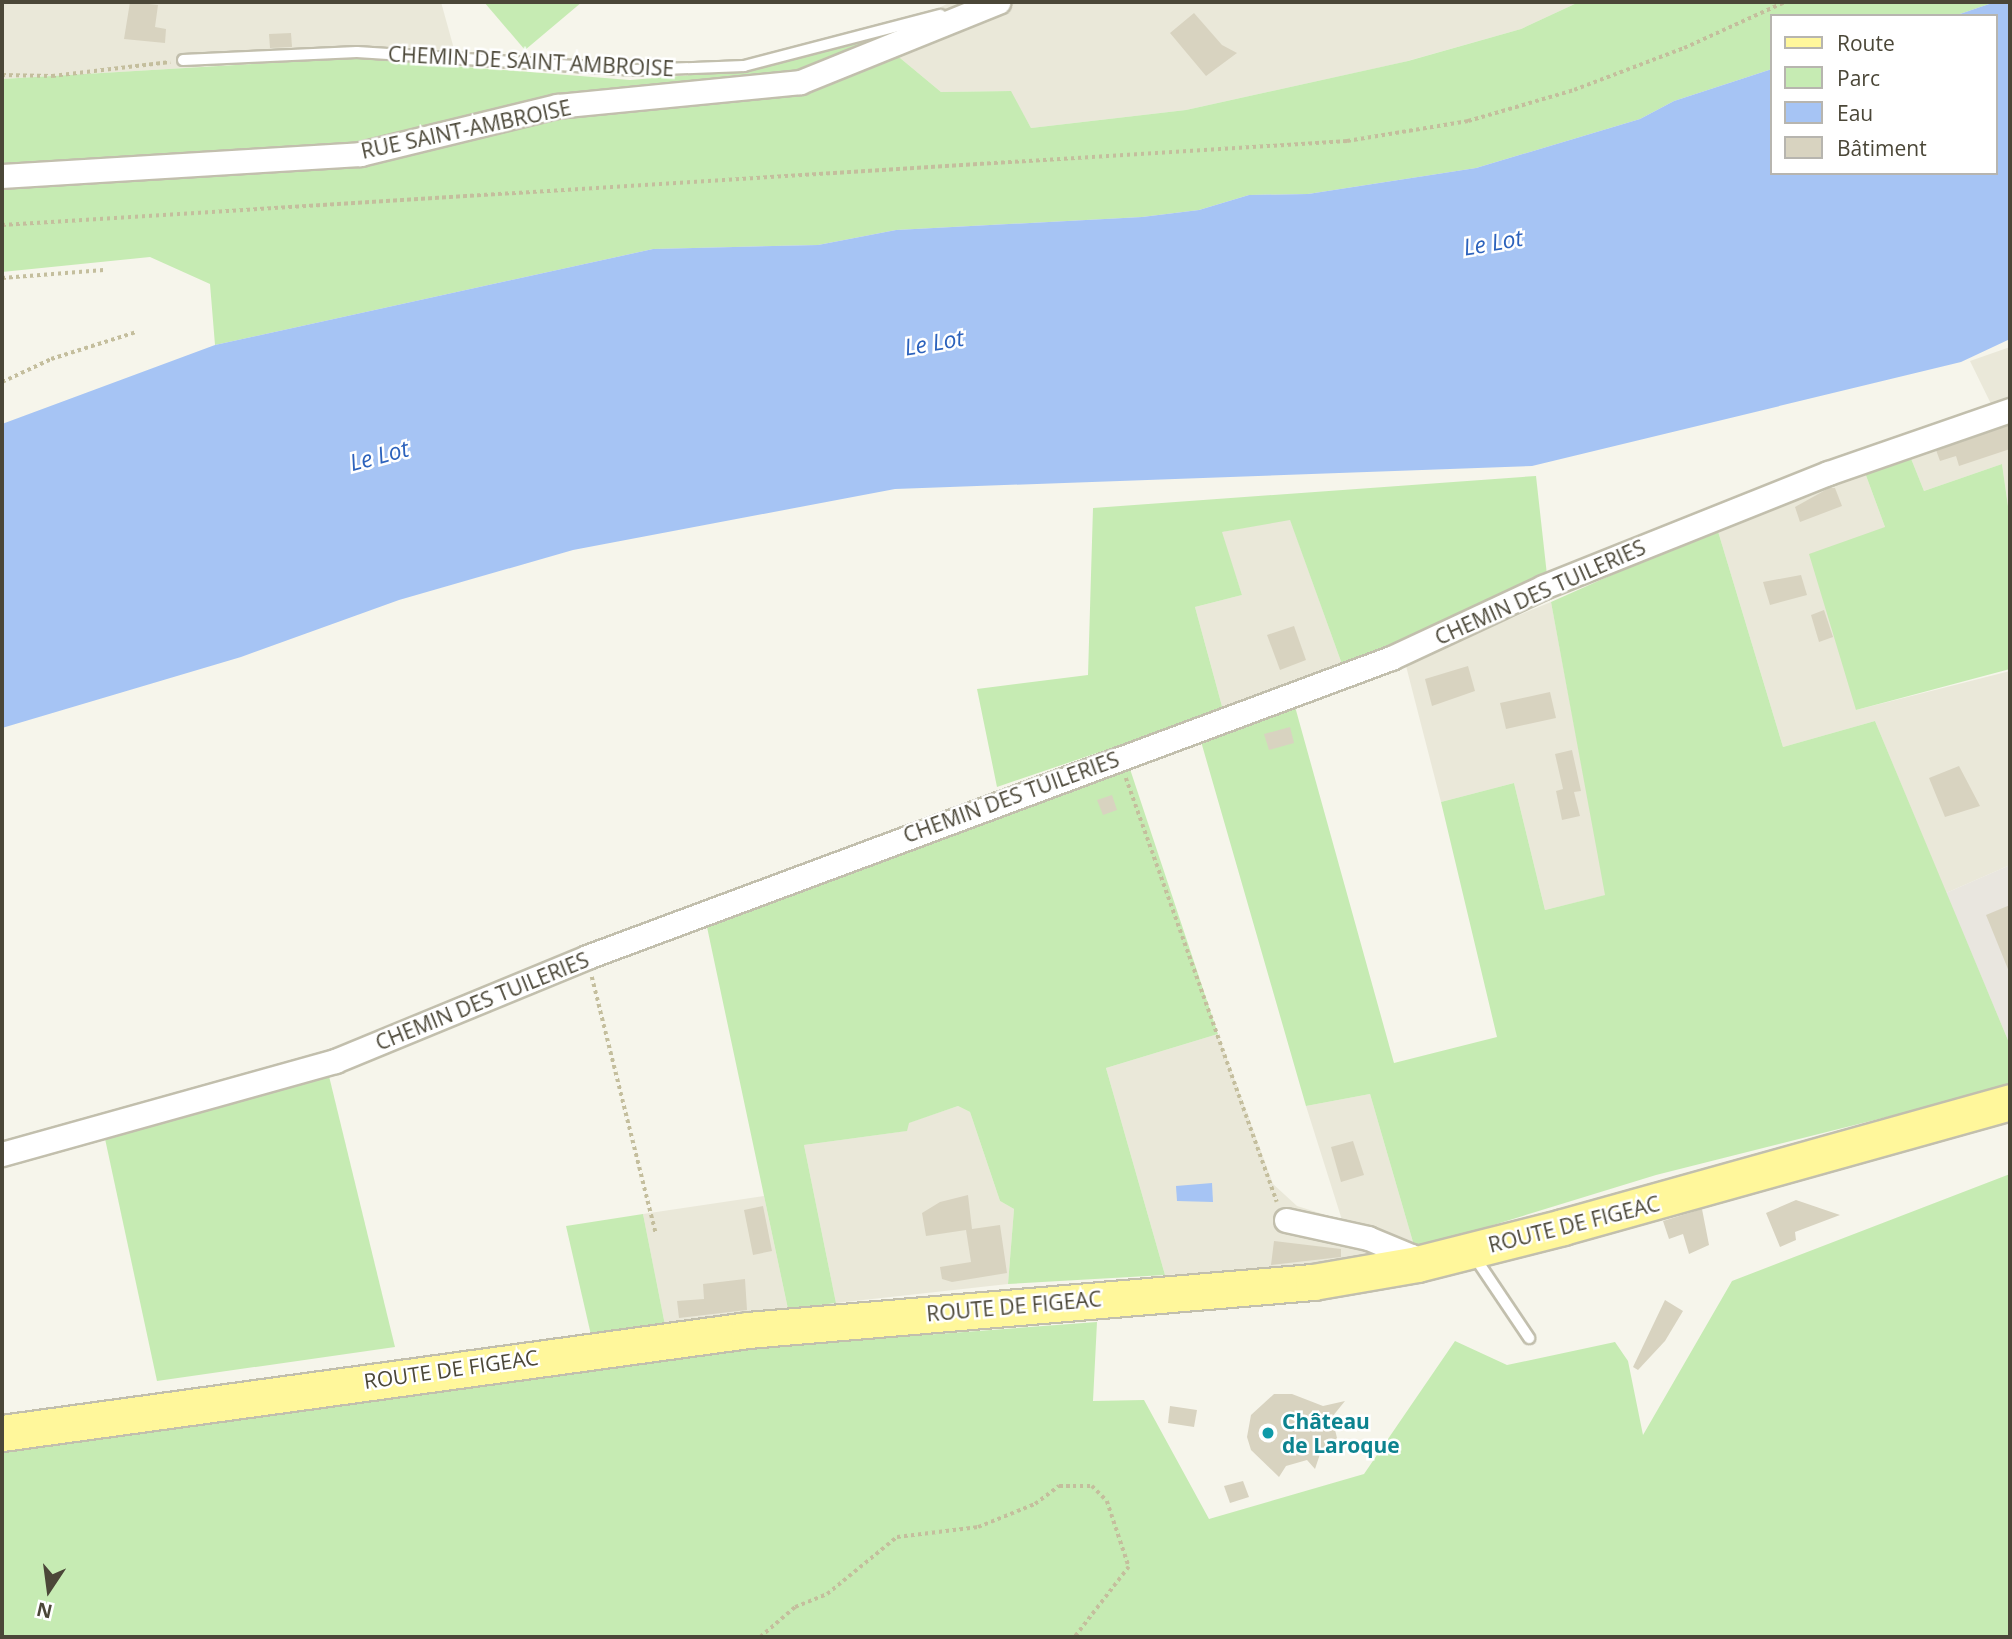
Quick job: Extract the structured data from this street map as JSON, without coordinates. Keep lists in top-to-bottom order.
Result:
{
  "streets": {
    "main road": ["ROUTE DE FIGEAC"],
    "street": ["RUE SAINT-AMBROISE", "CHEMIN DES TUILERIES"],
    "lane": ["CHEMIN DE SAINT AMBROISE"]
  },
  "crossings": [
    ["CHEMIN DE SAINT AMBROISE", "RUE SAINT-AMBROISE"]
  ],
  "water": ["Le Lot"],
  "places": ["Château de Laroque"],
  "legend": [
    "Route",
    "Parc",
    "Eau",
    "Bâtiment"
  ],
  "north": "bottom"
}
